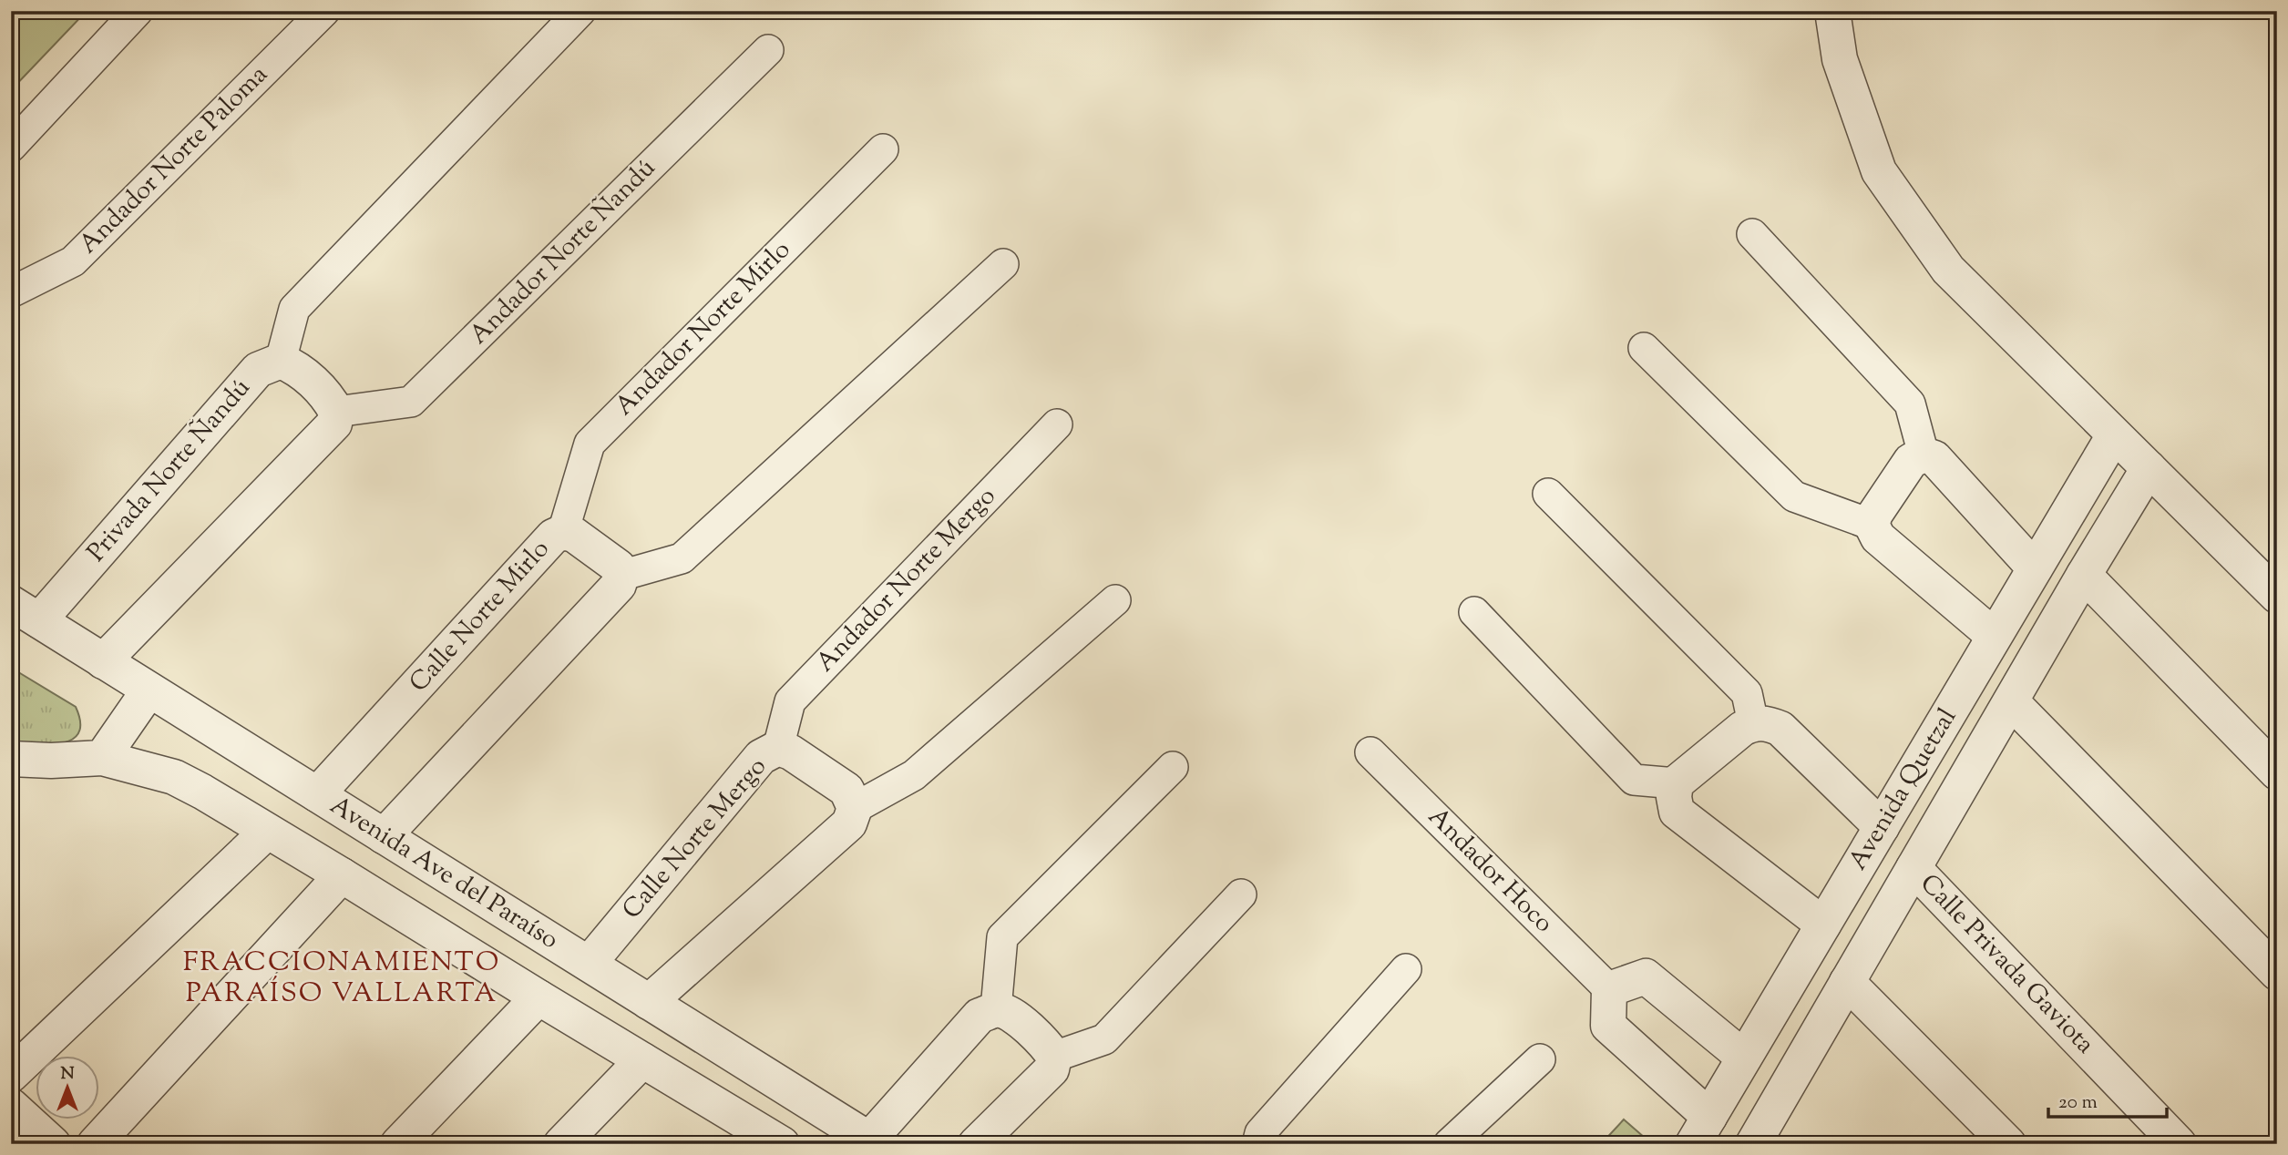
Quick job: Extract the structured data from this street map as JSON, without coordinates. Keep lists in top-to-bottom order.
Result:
{
  "streets": {
    "street": [
      "Andador Norte Paloma",
      "Andador Norte Ñandú",
      "Andador Norte Mirlo",
      "Privada Norte Ñandú",
      "Andador Norte Mergo",
      "Calle Norte Mirlo",
      "Avenida Quetzal",
      "Calle Norte Mergo",
      "Andador Hoco",
      "Avenida Ave del Paraíso",
      "Calle Privada Gaviota"
    ]
  },
  "crossings": [
    ["Andador Norte Mirlo", "Calle Norte Mirlo"],
    ["Privada Norte Ñandú", "Avenida Ave del Paraíso"],
    ["Andador Norte Mergo", "Calle Norte Mergo"],
    ["Calle Norte Mirlo", "Avenida Ave del Paraíso"],
    ["Avenida Quetzal", "Calle Privada Gaviota"],
    ["Calle Norte Mergo", "Avenida Ave del Paraíso"]
  ],
  "districts": ["FRACCIONAMIENTO PARAÍSO VALLARTA"],
  "scale_bar": "20 m",
  "north": "top"
}
